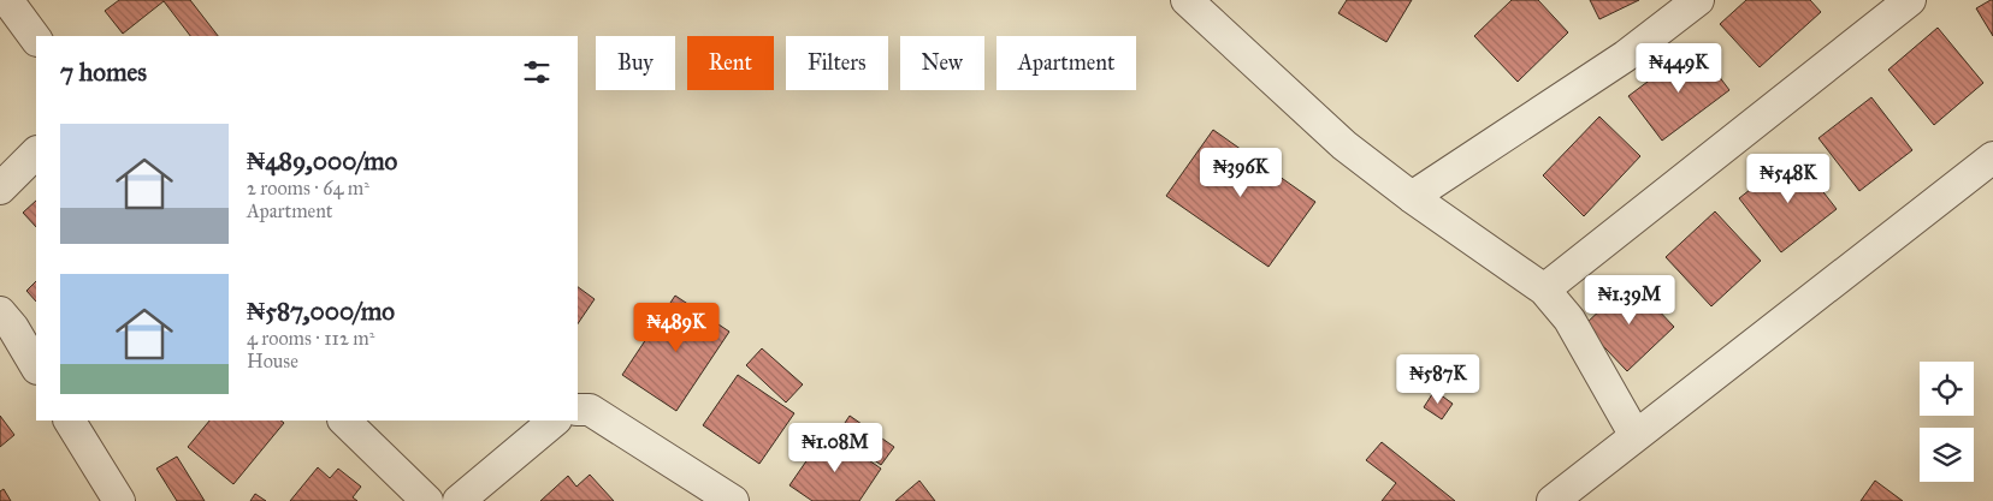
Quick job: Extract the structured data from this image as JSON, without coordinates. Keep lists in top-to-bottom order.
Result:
{
  "page": {
    "chip": [
      "Buy",
      "Rent",
      "Filters",
      "New",
      "Apartment"
    ],
    "heading": "7 homes",
    "price": [
      "₦449K",
      "₦396K",
      "₦548K",
      "₦1.39M",
      "₦489K",
      "₦587K",
      "₦1.08M"
    ],
    "list": [
      {
        "name": "₦489,000/mo",
        "note": "2 rooms · 64 m² · Apartment"
      },
      {
        "name": "₦587,000/mo",
        "note": "4 rooms · 112 m² · House"
      }
    ]
  }
}
